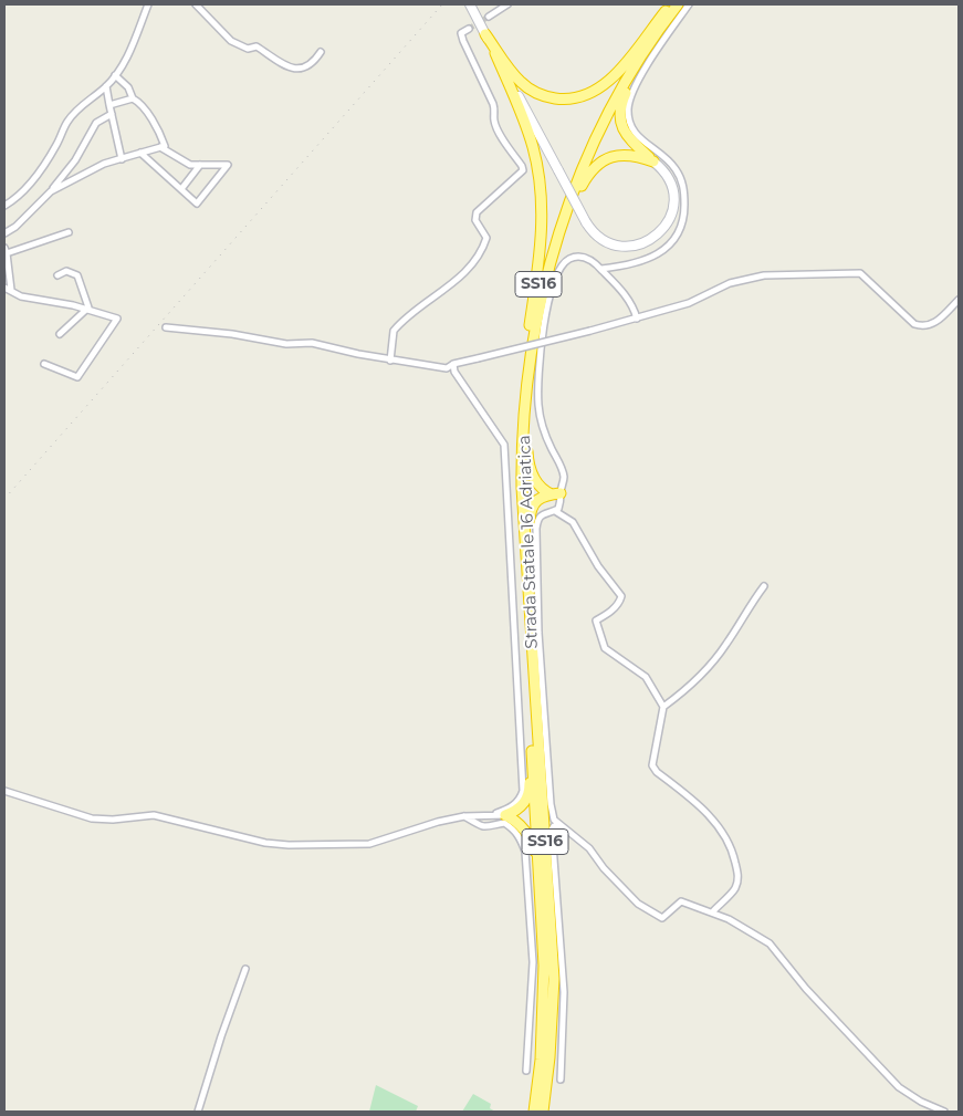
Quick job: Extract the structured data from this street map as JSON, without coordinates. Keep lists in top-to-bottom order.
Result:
{
  "streets": {
    "highway": ["SS16", "Strada Statale 16 Adriatica"]
  },
  "crossings": [
    ["SS16", "Strada Statale 16 Adriatica"]
  ]
}
